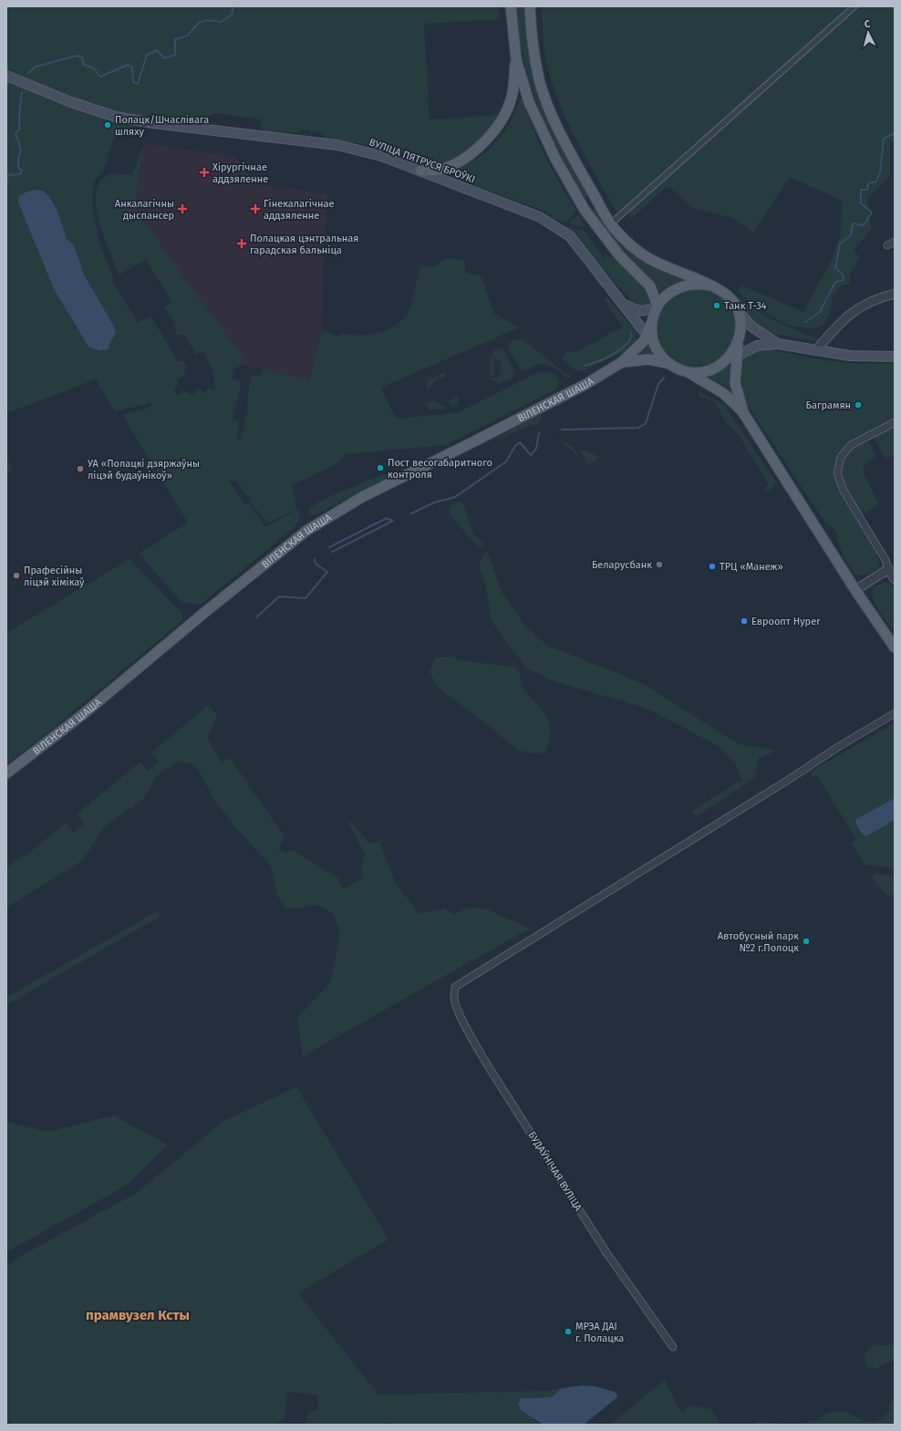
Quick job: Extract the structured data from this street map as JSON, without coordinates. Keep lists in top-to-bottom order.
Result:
{
  "streets": {
    "main road": ["ВУЛІЦА ПЯТРУСЯ БРОЎКІ", "ВІЛЕНСКАЯ ШАША"],
    "street": ["БУДАЎНІЧАЯ ВУЛІЦА"]
  },
  "crossings": [
    ["ВУЛІЦА ПЯТРУСЯ БРОЎКІ", "ВІЛЕНСКАЯ ШАША"]
  ],
  "districts": ["прамвузел Ксты"],
  "places": {
    "other": [
      "Полацк/Шчаслівага шляху",
      "Танк Т-34",
      "Баграмян",
      "Пост весогабаритного контроля",
      "УА «Полацкі дзяржаўны ліцэй будаўнікоў»",
      "Беларусбанк",
      "ТРЦ «Манеж»",
      "Прафесійны ліцэй хімікаў",
      "Евроопт Hyper",
      "Автобусный парк №2 г.Полоцк",
      "МРЭА ДАІ г. Полацка"
    ],
    "health": [
      "Хірургічнае аддзяленне",
      "Анкалагічны дыспансер",
      "Гінекалагічнае аддзяленне",
      "Полацкая цэнтральная гарадская бальніца"
    ]
  },
  "north": "top"
}
